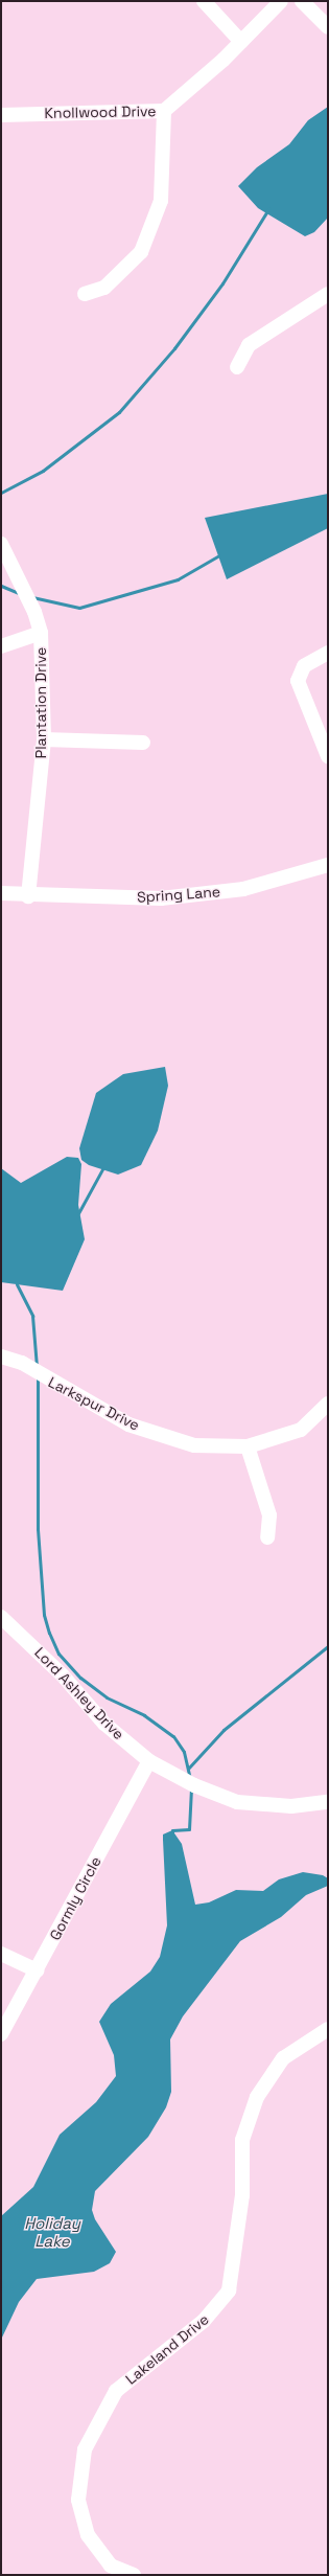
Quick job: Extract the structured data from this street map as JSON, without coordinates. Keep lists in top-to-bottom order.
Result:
{
  "streets": {
    "street": [
      "Knollwood Drive",
      "Plantation Drive",
      "Spring Lane",
      "Larkspur Drive",
      "Lord Ashley Drive",
      "Gormly Circle",
      "Lakeland Drive"
    ]
  },
  "crossings": [
    ["Plantation Drive", "Spring Lane"],
    ["Lord Ashley Drive", "Gormly Circle"]
  ],
  "water": ["Holiday Lake"]
}
